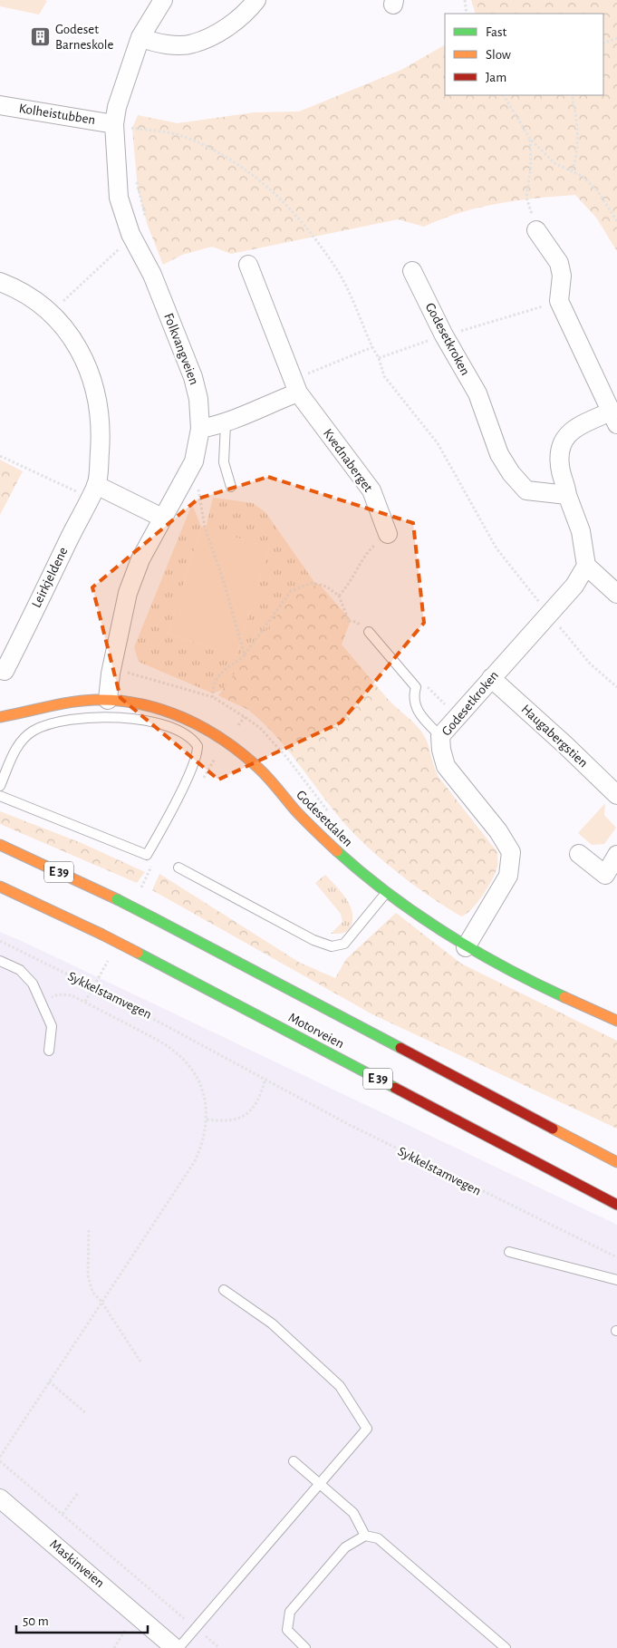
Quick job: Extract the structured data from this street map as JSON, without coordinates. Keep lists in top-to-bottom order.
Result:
{
  "streets": {
    "main road": ["Godesetdalen", "E 39", "Motorveien"],
    "street": [
      "Kolheistubben",
      "Godesetkroken",
      "Folkvangveien",
      "Kvednaberget",
      "Leirkjeldene",
      "Haugabergstien",
      "Maskinveien"
    ],
    "path": ["Sykkelstamvegen"]
  },
  "crossings": [
    ["Kolheistubben", "Folkvangveien"],
    ["Godesetkroken", "Haugabergstien"],
    ["Godesetkroken", "Godesetdalen"],
    ["Folkvangveien", "Godesetdalen"]
  ],
  "places": {
    "building": ["Godeset Barneskole"]
  },
  "legend": ["Fast", "Slow", "Jam"],
  "scale_bar": "50 m"
}
